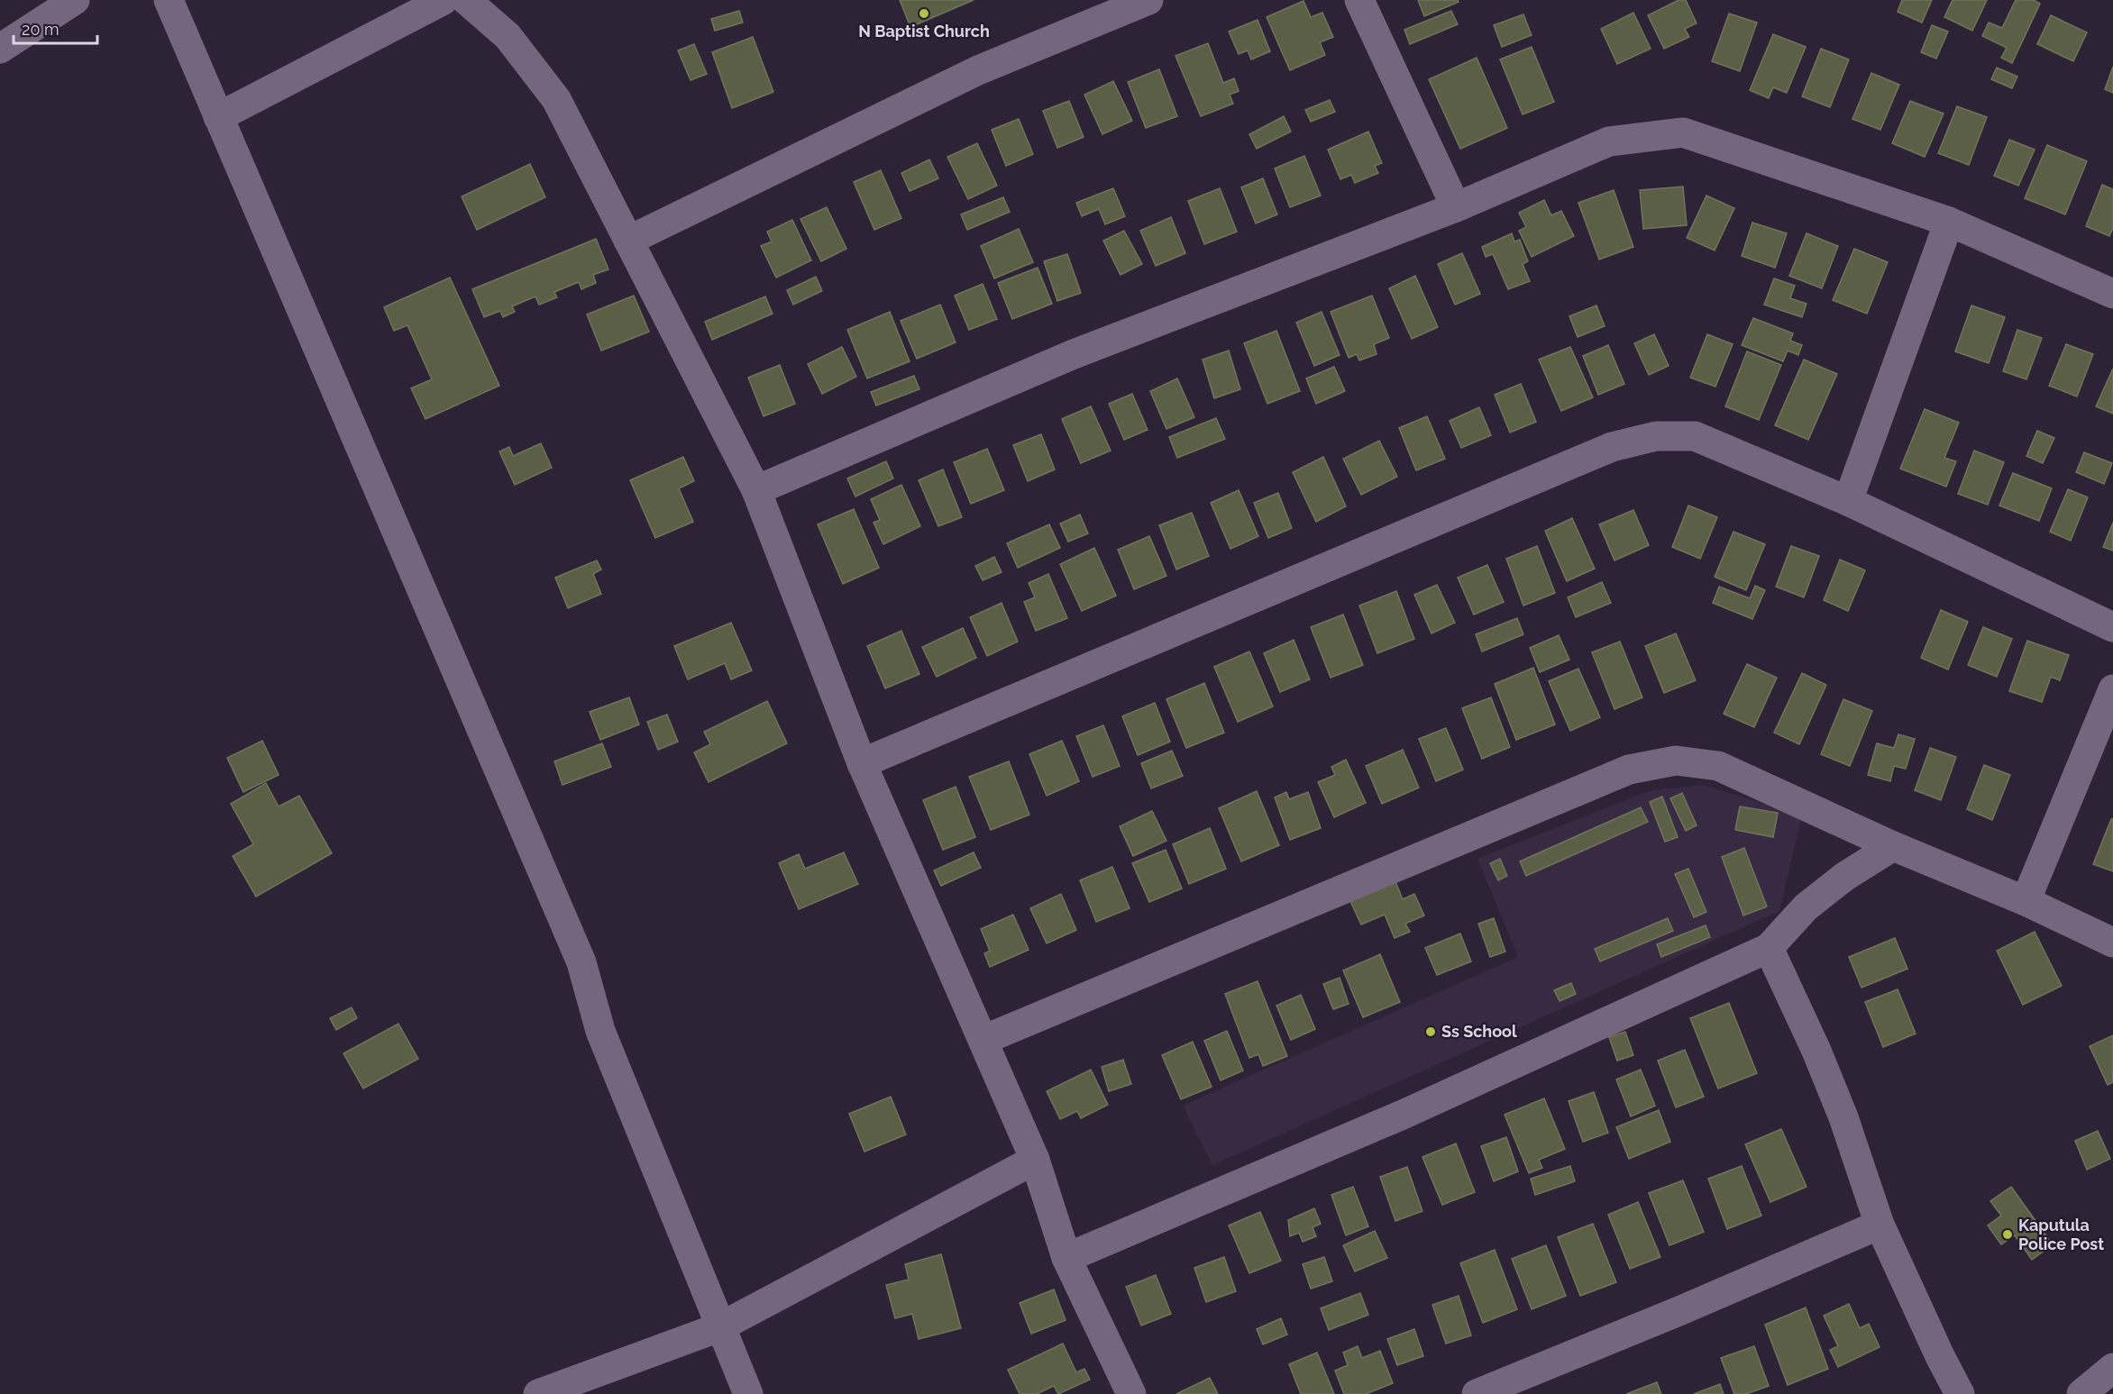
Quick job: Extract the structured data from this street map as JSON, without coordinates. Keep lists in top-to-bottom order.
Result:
{
  "places": ["N Baptist Church", "Ss School", "Kaputula Police Post"],
  "scale_bar": "20 m"
}
